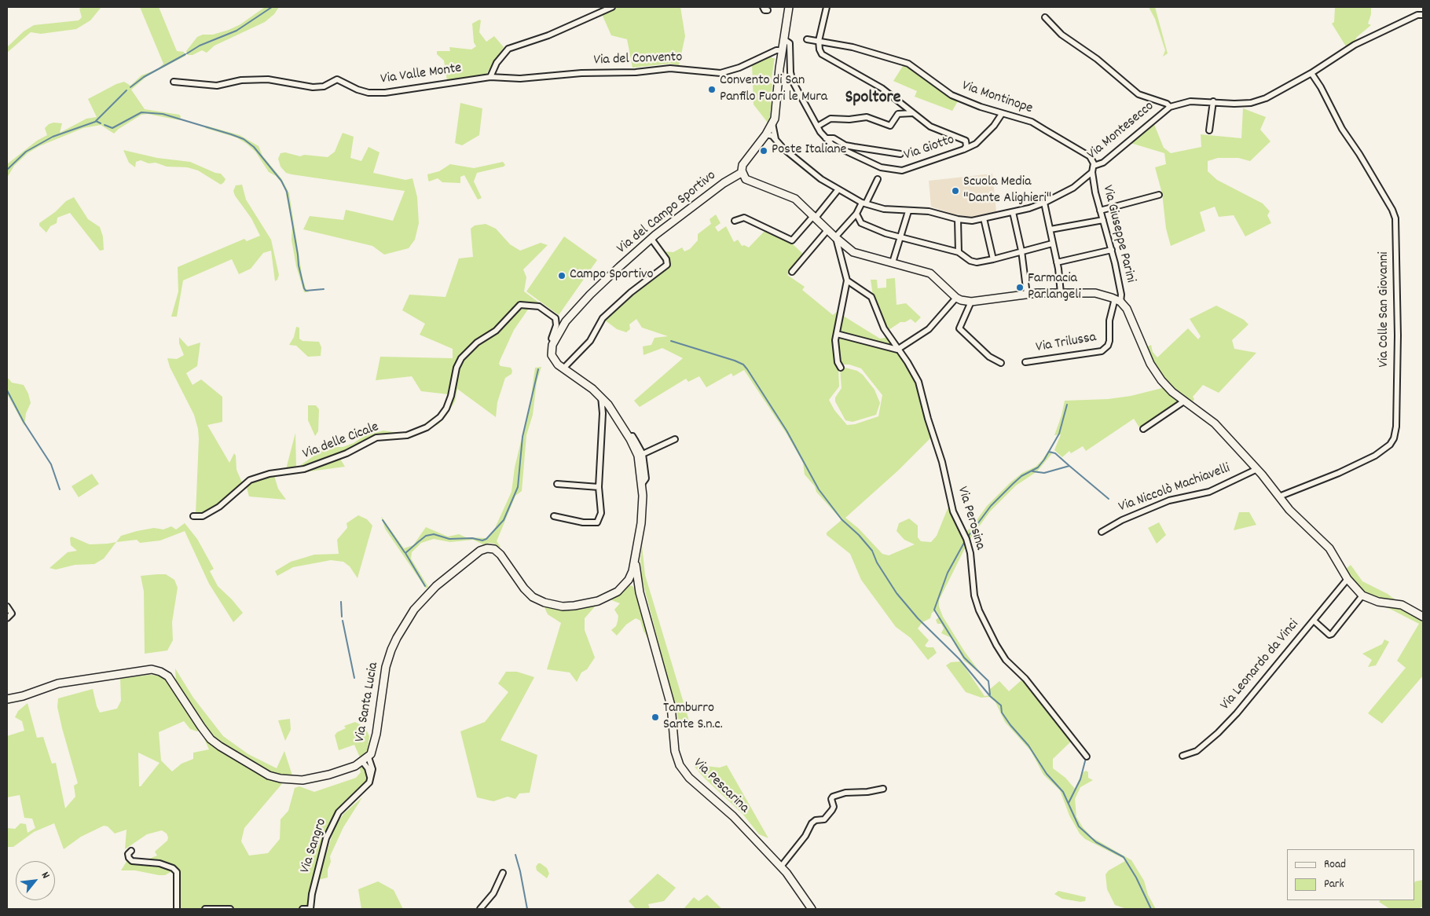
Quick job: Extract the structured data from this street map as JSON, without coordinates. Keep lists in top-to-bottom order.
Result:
{
  "streets": {
    "street": [
      "Via del Convento",
      "Via Valle Monte",
      "Via Montinope",
      "Via Montesecco",
      "Via Giotto",
      "Via del Campo Sportivo",
      "Via Giuseppe Parini",
      "Via Colle San Giovanni",
      "Via Trilussa",
      "Via delle Cicale",
      "Via Niccolò Machiavelli",
      "Via Perosina",
      "Via Leonardo da Vinci",
      "Via Santa Lucia",
      "Via Pescarina",
      "Via Sangro"
    ]
  },
  "crossings": [
    ["Via del Convento", "Via Valle Monte"],
    ["Via Montinope", "Via Montesecco"],
    ["Via Montinope", "Via Giotto"],
    ["Via Montesecco", "Via Giuseppe Parini"],
    ["Via Montesecco", "Via Colle San Giovanni"],
    ["Via del Campo Sportivo", "Via delle Cicale"],
    ["Via del Campo Sportivo", "Via Santa Lucia"],
    ["Via Giuseppe Parini", "Via Trilussa"],
    ["Via Santa Lucia", "Via Pescarina"],
    ["Via Santa Lucia", "Via Sangro"]
  ],
  "districts": ["Spoltore"],
  "places": [
    "Convento di San Panfilo Fuori le Mura",
    "Poste Italiane",
    "Scuola Media \"Dante Alighieri\"",
    "Campo Sportivo",
    "Farmacia Parlangeli",
    "Tamburro Sante S.n.c."
  ],
  "legend": ["Road", "Park"],
  "north": "top right"
}
